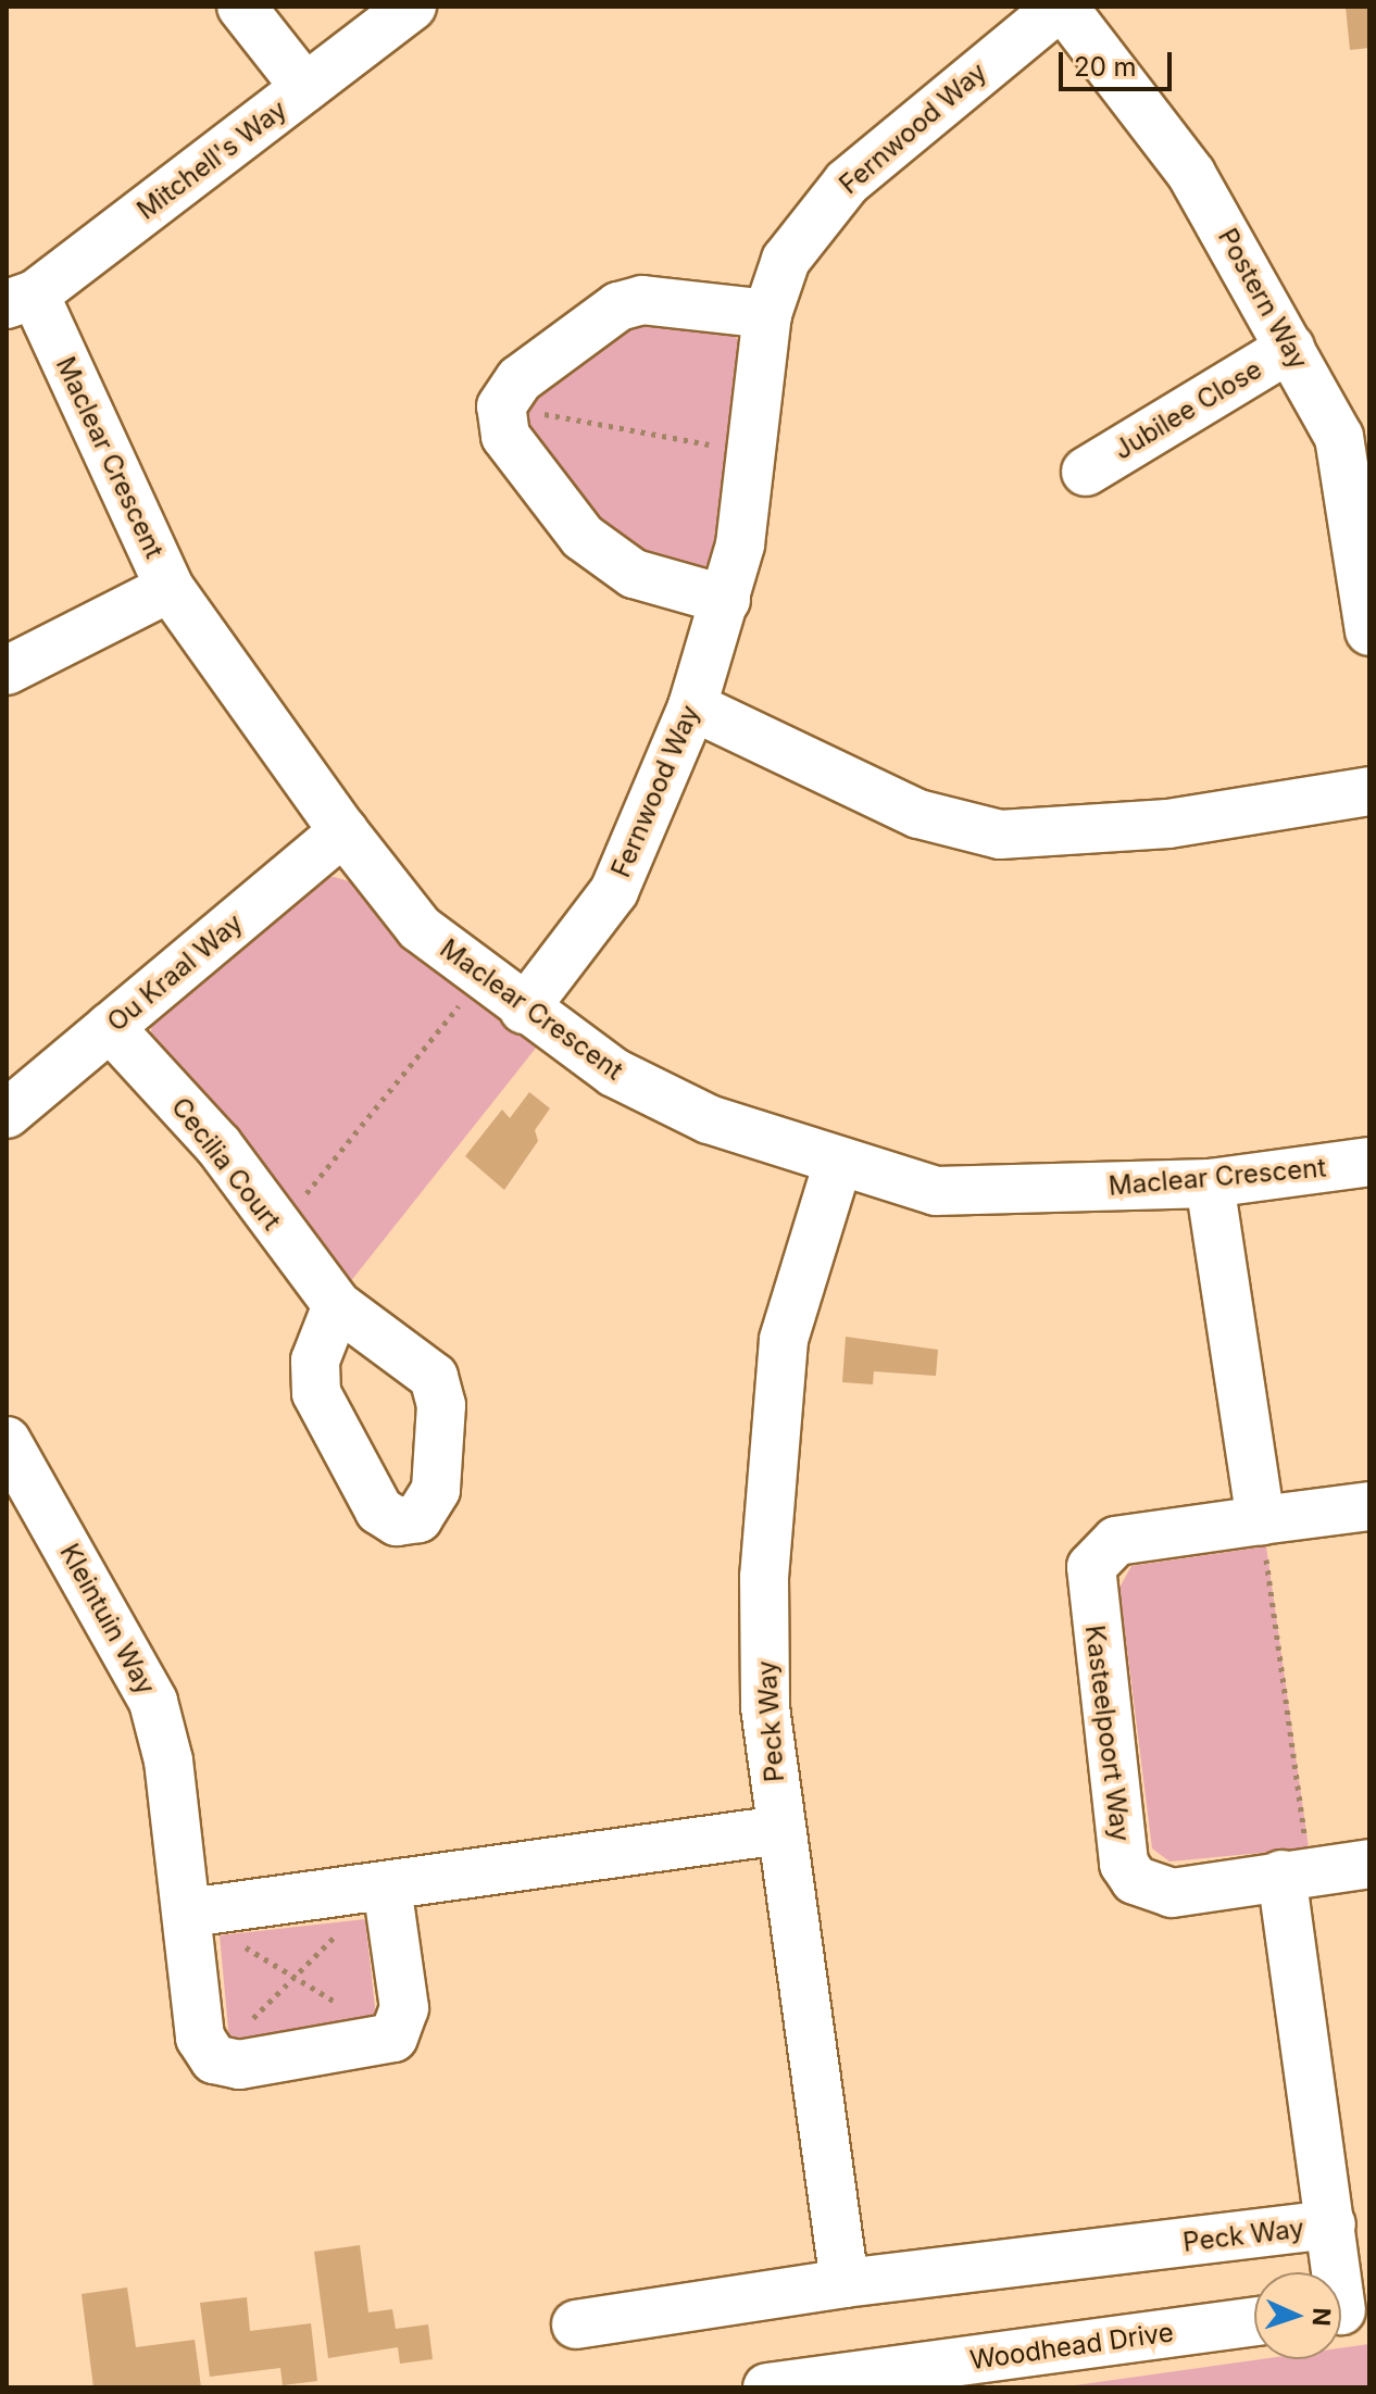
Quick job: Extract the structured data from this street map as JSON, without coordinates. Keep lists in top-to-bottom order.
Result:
{
  "streets": {
    "street": [
      "Fernwood Way",
      "Mitchell's Way",
      "Postern Way",
      "Jubilee Close",
      "Maclear Crescent",
      "Ou Kraal Way",
      "Cecilia Court",
      "Kleintuin Way",
      "Peck Way",
      "Kasteelpoort Way",
      "Woodhead Drive"
    ]
  },
  "crossings": [
    ["Fernwood Way", "Postern Way"],
    ["Fernwood Way", "Maclear Crescent"],
    ["Mitchell's Way", "Maclear Crescent"],
    ["Postern Way", "Jubilee Close"],
    ["Maclear Crescent", "Ou Kraal Way"],
    ["Maclear Crescent", "Peck Way"],
    ["Ou Kraal Way", "Cecilia Court"]
  ],
  "scale_bar": "20 m",
  "north": "right"
}
